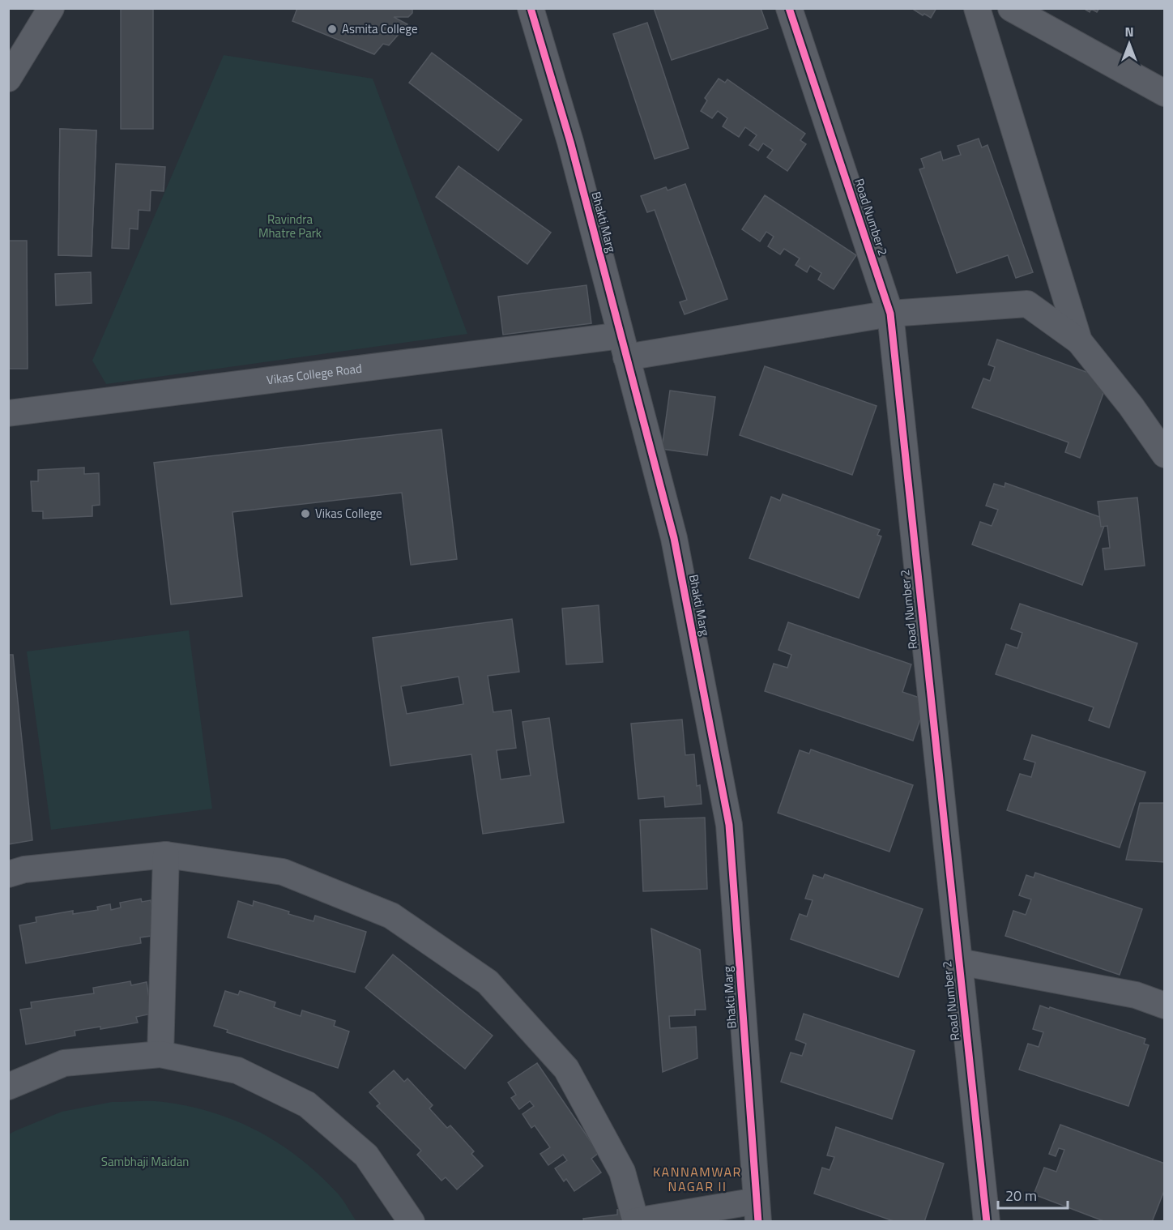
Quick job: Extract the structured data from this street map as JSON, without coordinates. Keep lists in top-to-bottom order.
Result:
{
  "streets": {
    "street": ["Road Number 2", "Bhakti Marg", "Vikas College Road"]
  },
  "crossings": [
    ["Road Number 2", "Vikas College Road"],
    ["Bhakti Marg", "Vikas College Road"]
  ],
  "districts": ["KANNAMWAR NAGAR II"],
  "parks": ["Ravindra Mhatre Park", "Sambhaji Maidan"],
  "places": ["Asmita College", "Vikas College"],
  "scale_bar": "20 m",
  "north": "top"
}
